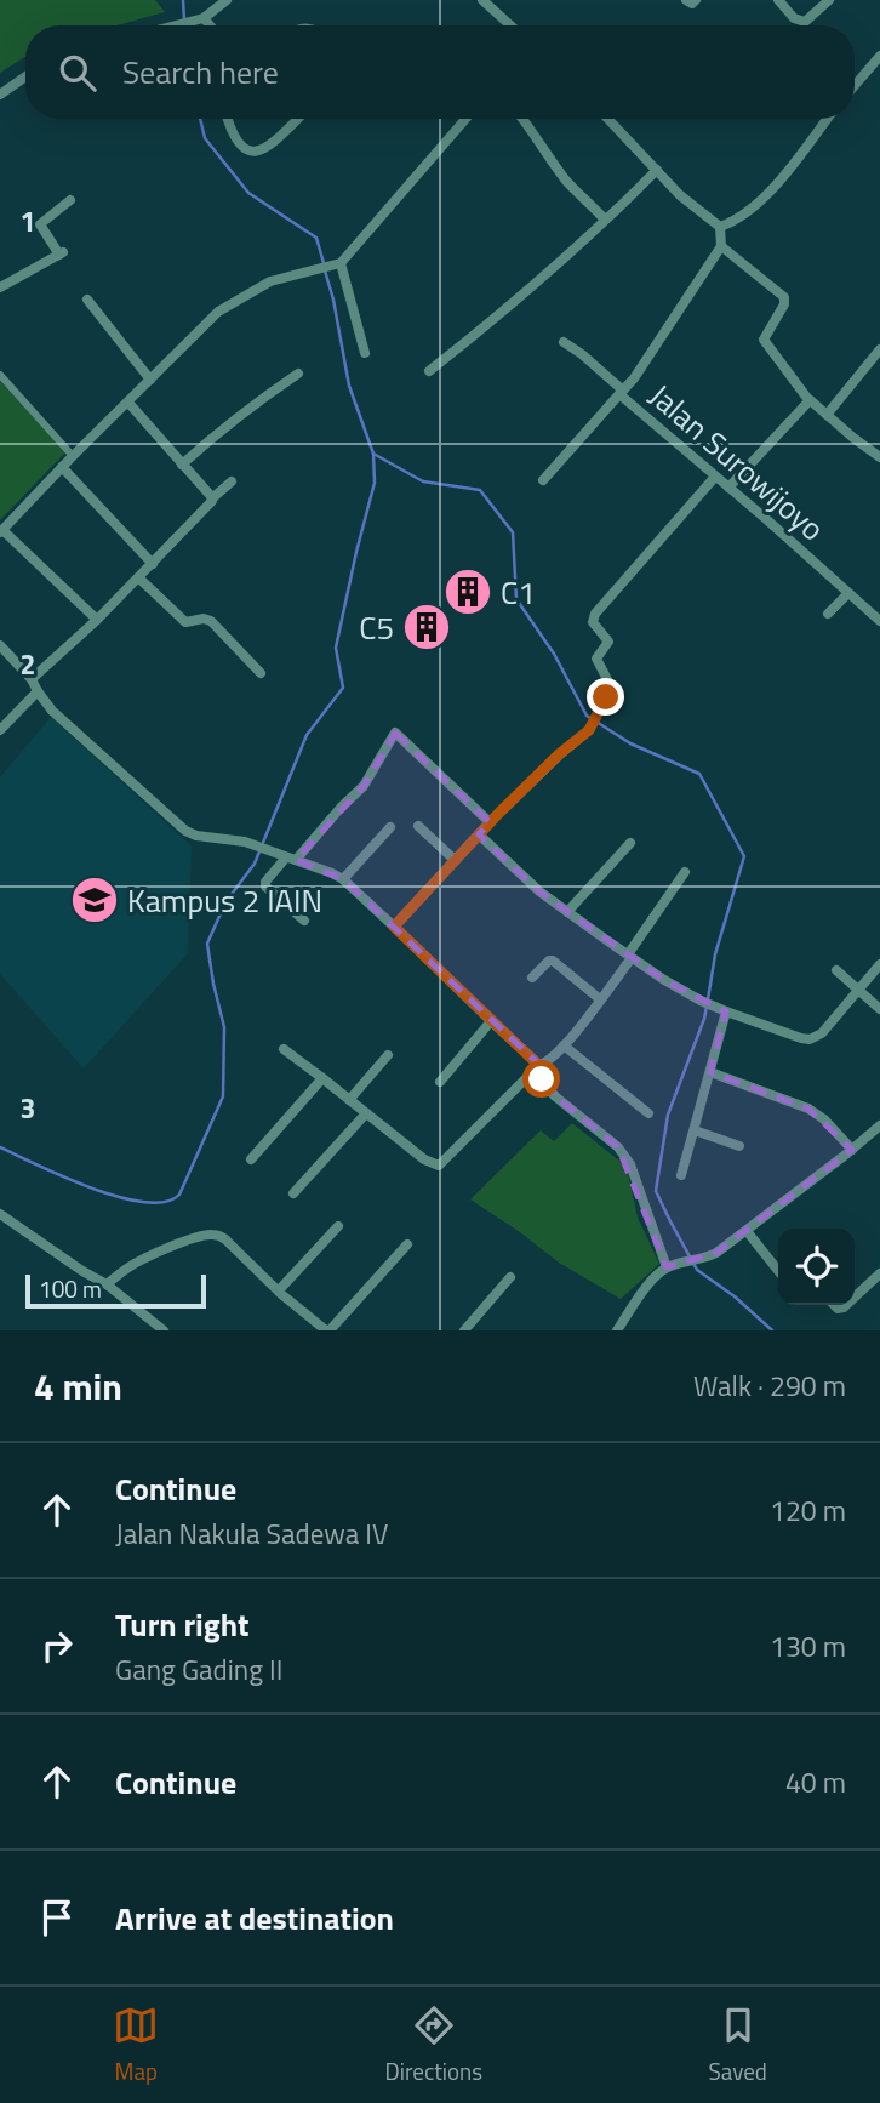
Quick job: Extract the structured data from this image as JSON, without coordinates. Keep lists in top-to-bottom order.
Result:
{
  "streets": {
    "street": ["Jalan Surowijoyo"]
  },
  "places": {
    "building": ["C1", "C5"],
    "school or university": ["Kampus 2 IAIN"]
  },
  "scale_bar": "100 m",
  "page": {
    "search": "Search here",
    "scale": "100 m",
    "heading": ["4 min", "Walk · 290 m"],
    "list": [
      ["Continue", "Jalan Nakula Sadewa IV", "120 m"],
      ["Turn right", "Gang Gading II", "130 m"],
      ["Continue", "40 m"],
      "Arrive at destination"
    ],
    "nav": ["Map", "Directions", "Saved"]
  },
  "grid": {
    "rows": ["1", "2", "3"]
  }
}
